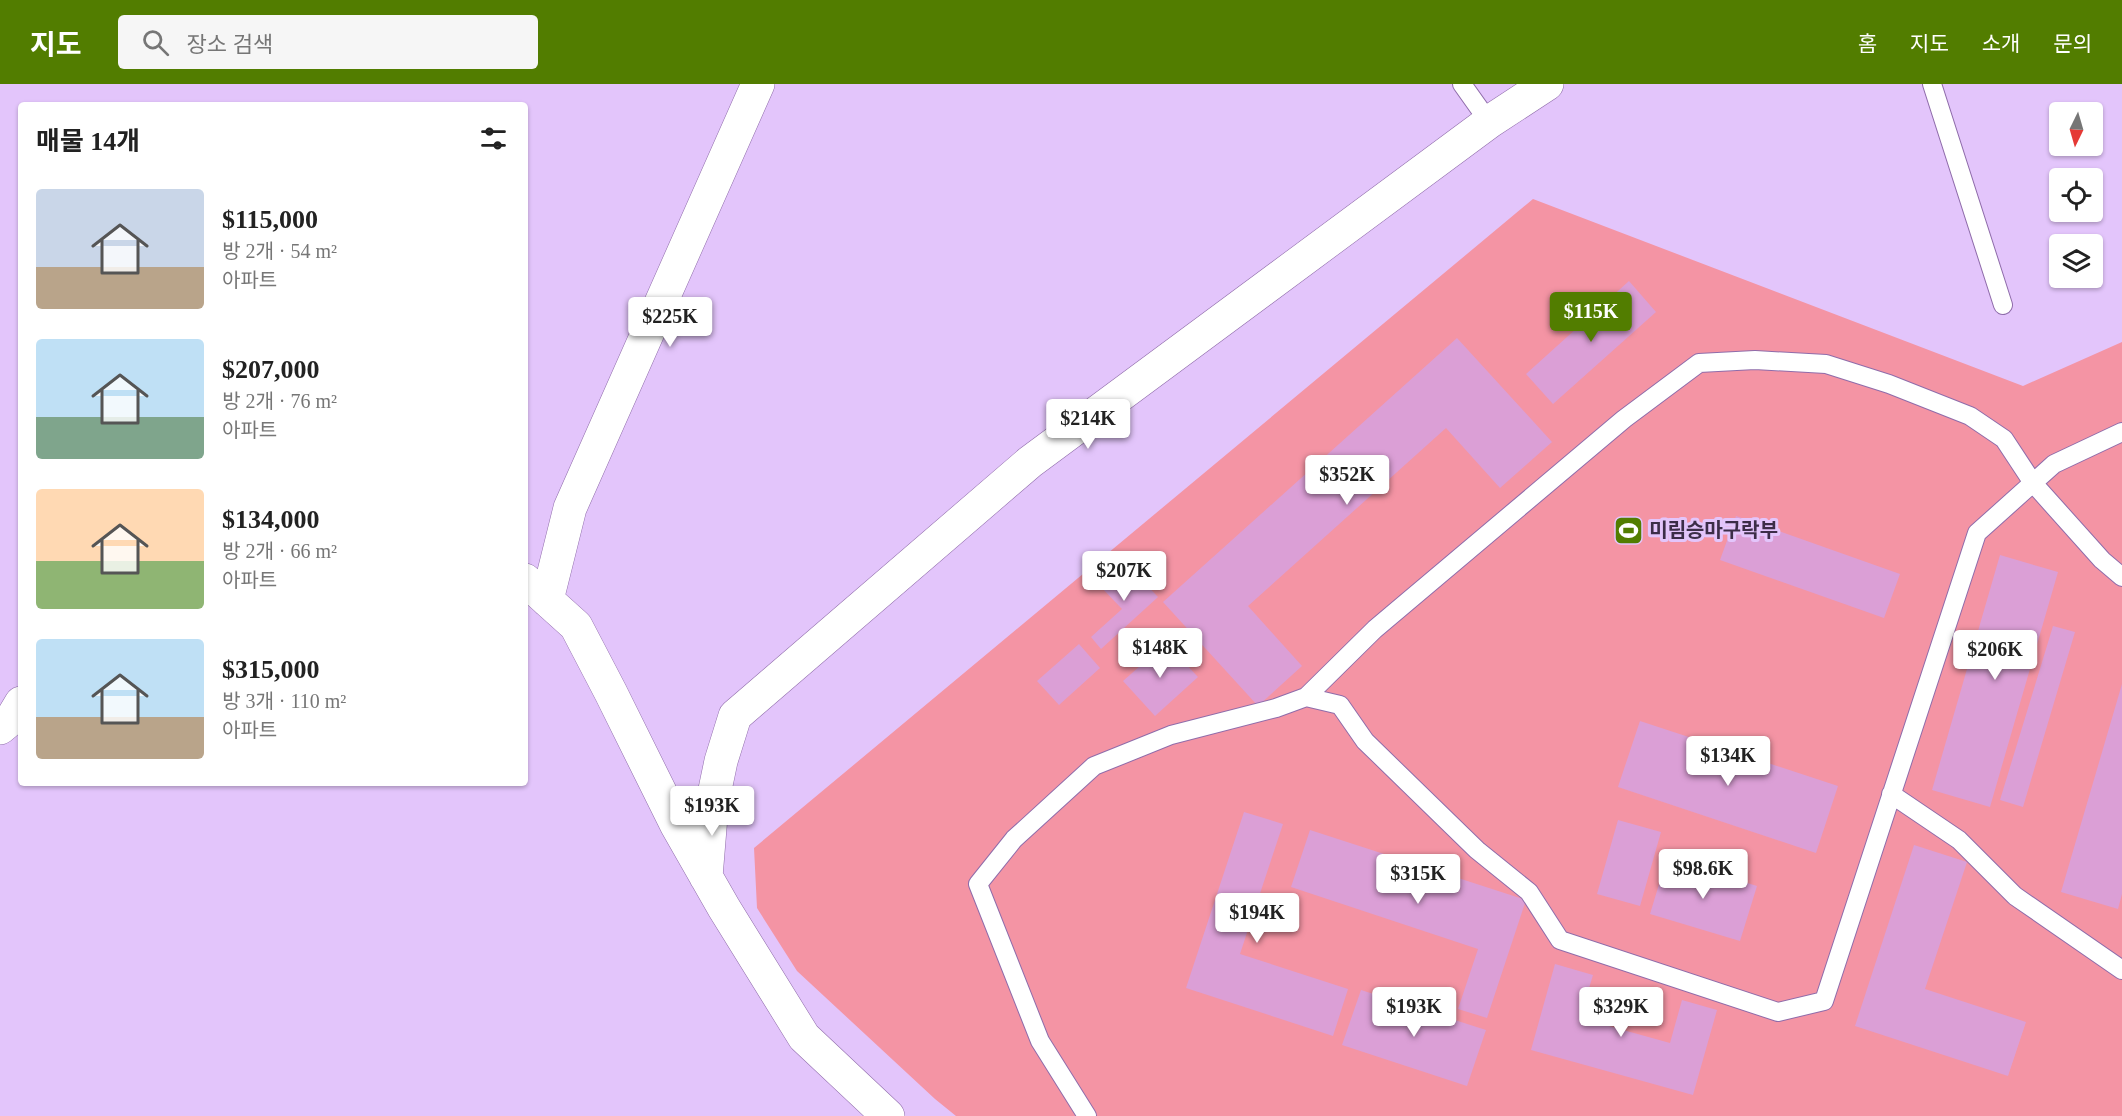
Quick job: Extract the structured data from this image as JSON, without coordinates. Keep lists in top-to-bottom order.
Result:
{
  "places": {
    "sports": ["미림승마구락부"]
  },
  "north": "bottom",
  "page": {
    "header": "지도",
    "search": "장소 검색",
    "nav": [
      "홈",
      "지도",
      "소개",
      "문의"
    ],
    "heading": "매물 14개",
    "list": [
      {
        "name": "$115,000",
        "note": "방 2개 · 54 m² · 아파트"
      },
      {
        "name": "$207,000",
        "note": "방 2개 · 76 m² · 아파트"
      },
      {
        "name": "$134,000",
        "note": "방 2개 · 66 m² · 아파트"
      },
      {
        "name": "$315,000",
        "note": "방 3개 · 110 m² · 아파트"
      }
    ],
    "price": [
      "$115K",
      "$225K",
      "$214K",
      "$352K",
      "$207K",
      "$148K",
      "$206K",
      "$134K",
      "$193K",
      "$98.6K",
      "$315K",
      "$194K",
      "$193K",
      "$329K"
    ]
  }
}
